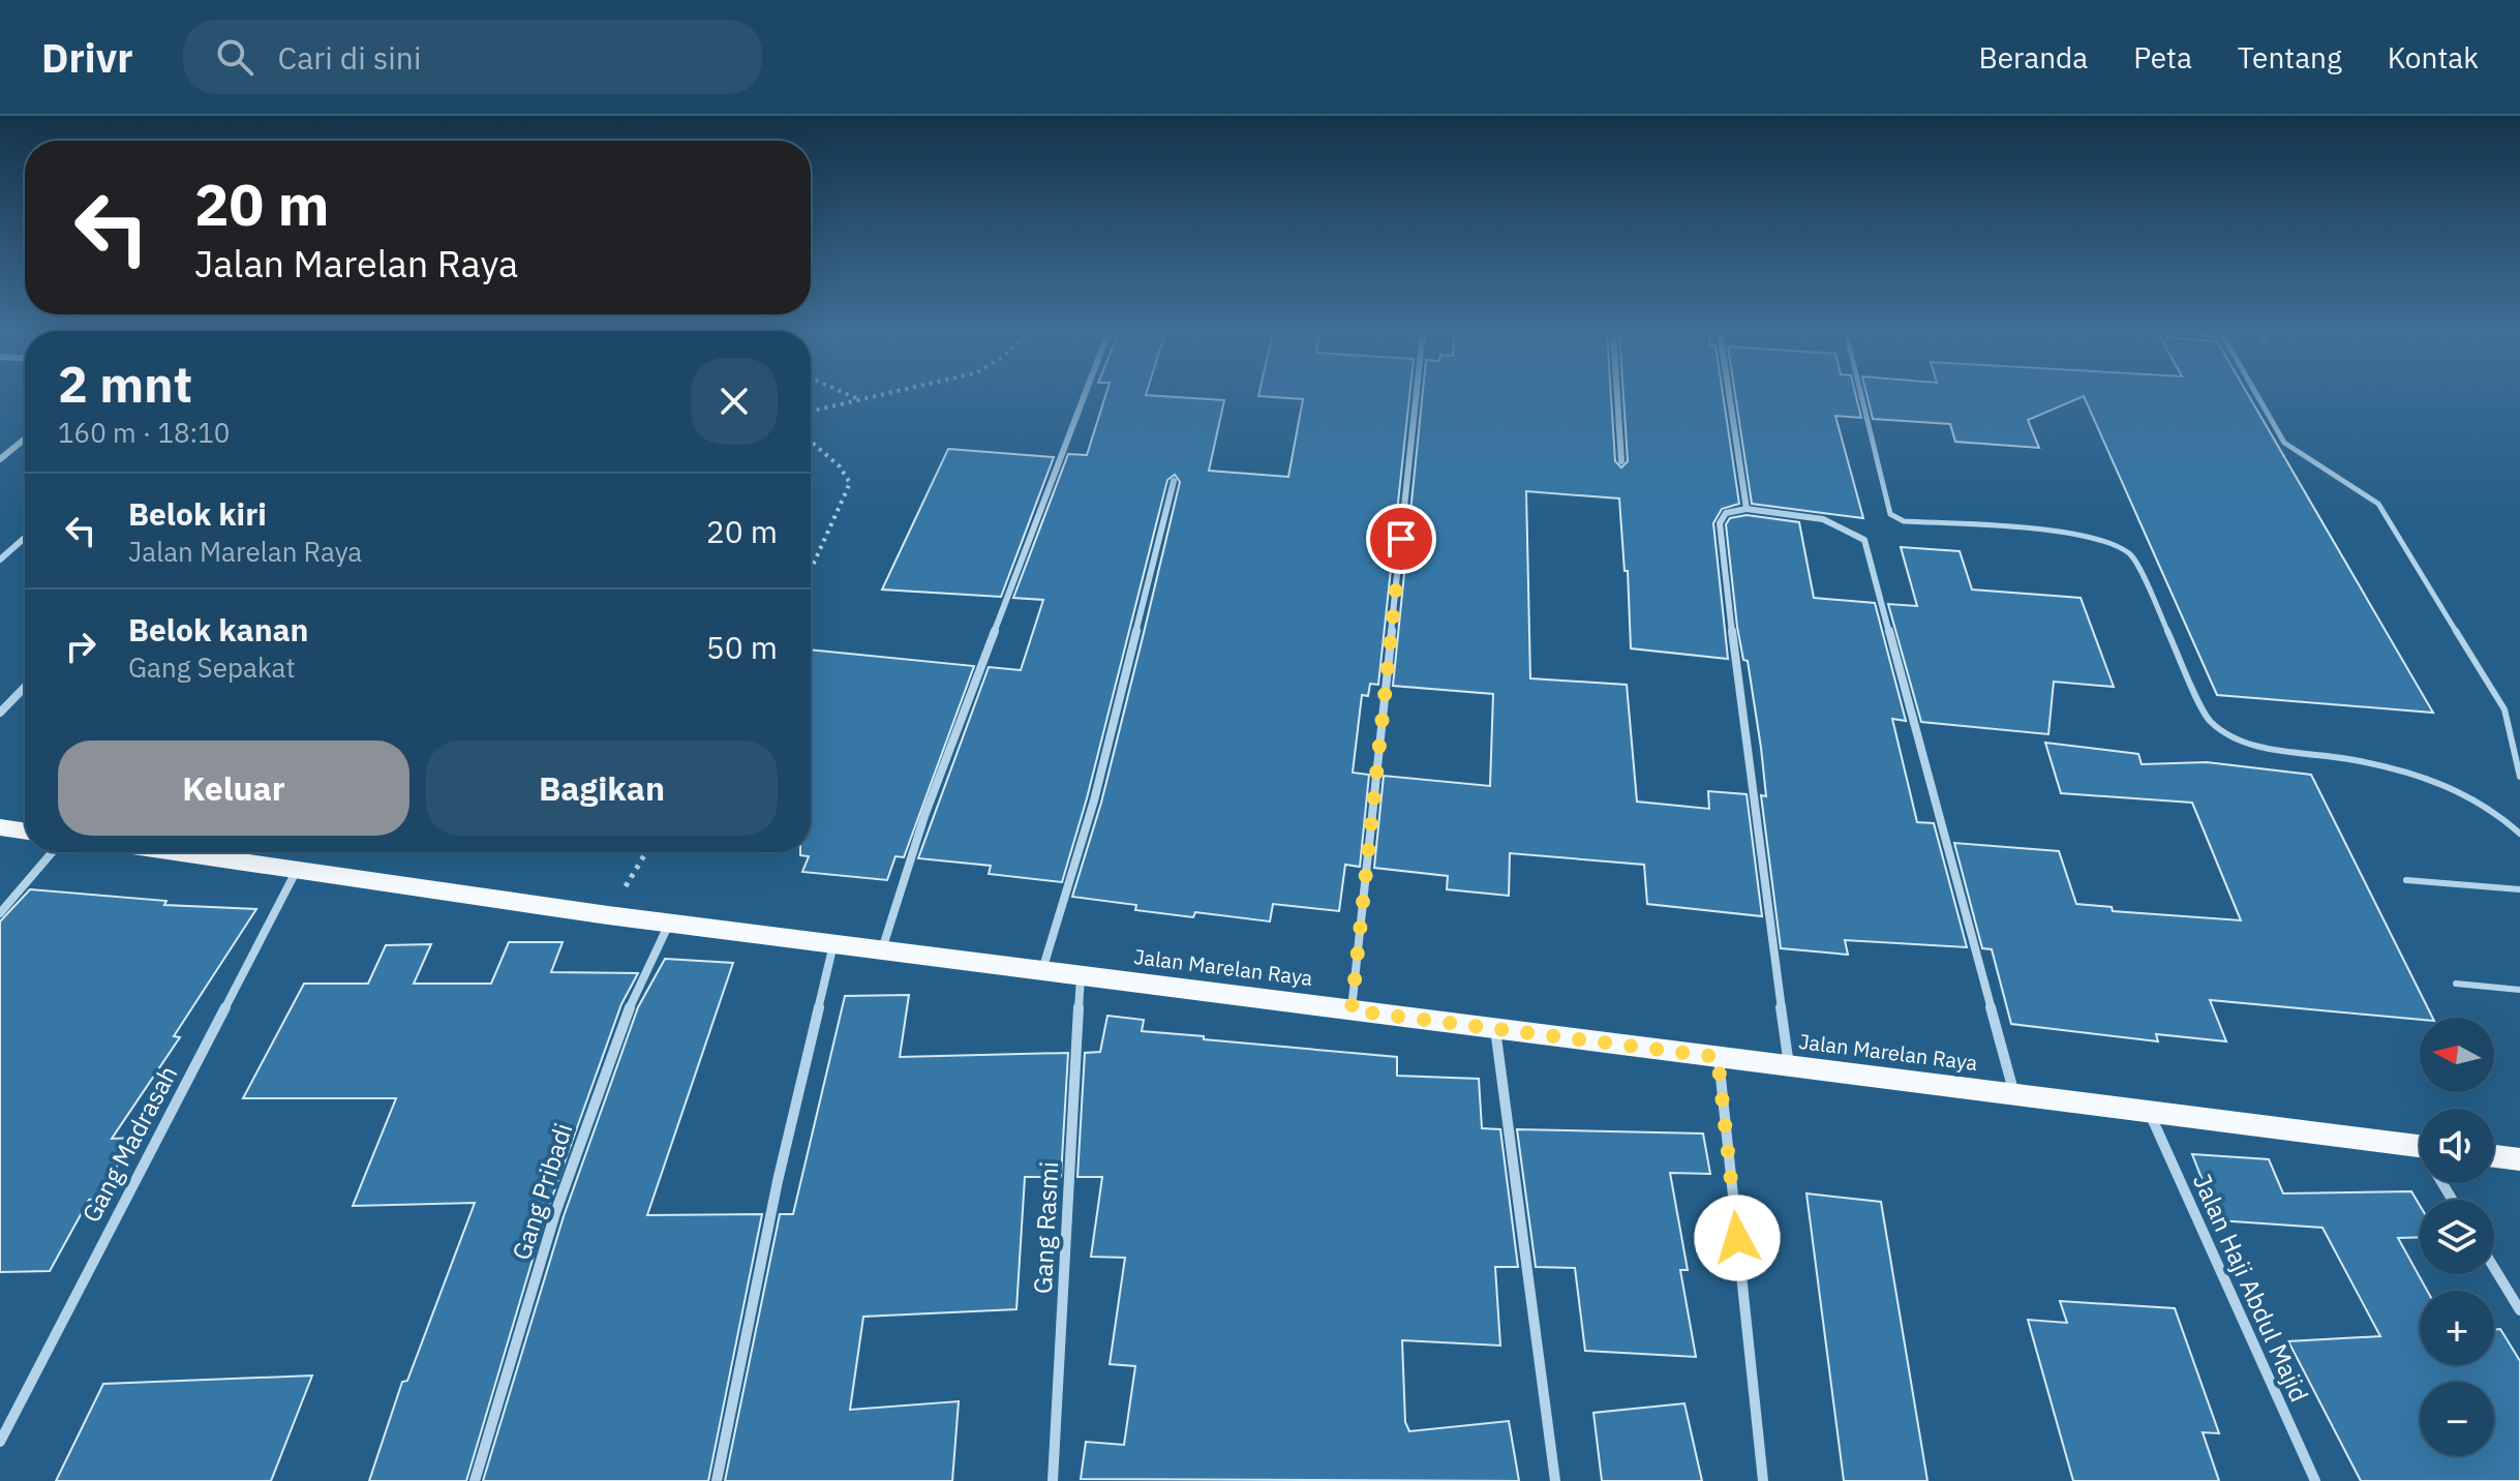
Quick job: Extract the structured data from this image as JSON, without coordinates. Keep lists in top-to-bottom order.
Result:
{
  "streets": {
    "main road": ["Jalan Marelan Raya"],
    "street": [
      "Gang Madrasah",
      "Gang Pribadi",
      "Gang Rasmi",
      "Jalan Haji Abdul Majid"
    ]
  },
  "crossings": [
    ["Jalan Marelan Raya", "Gang Madrasah"],
    ["Jalan Marelan Raya", "Gang Pribadi"],
    ["Jalan Marelan Raya", "Gang Rasmi"],
    ["Jalan Marelan Raya", "Jalan Haji Abdul Majid"]
  ],
  "north": "left",
  "page": {
    "header": "Drivr",
    "search": "Cari di sini",
    "nav": [
      "Beranda",
      "Peta",
      "Tentang",
      "Kontak"
    ],
    "turn": ["20 m", "Jalan Marelan Raya"],
    "heading": ["2 mnt", "160 m · 18:10"],
    "list": [
      {
        "name": "Belok kiri",
        "note": "Jalan Marelan Raya",
        "value": "20 m"
      },
      {
        "name": "Belok kanan",
        "note": "Gang Sepakat",
        "value": "50 m"
      }
    ],
    "buttons": ["Keluar", "Bagikan"],
    "map_buttons": ["+", "−"]
  }
}
